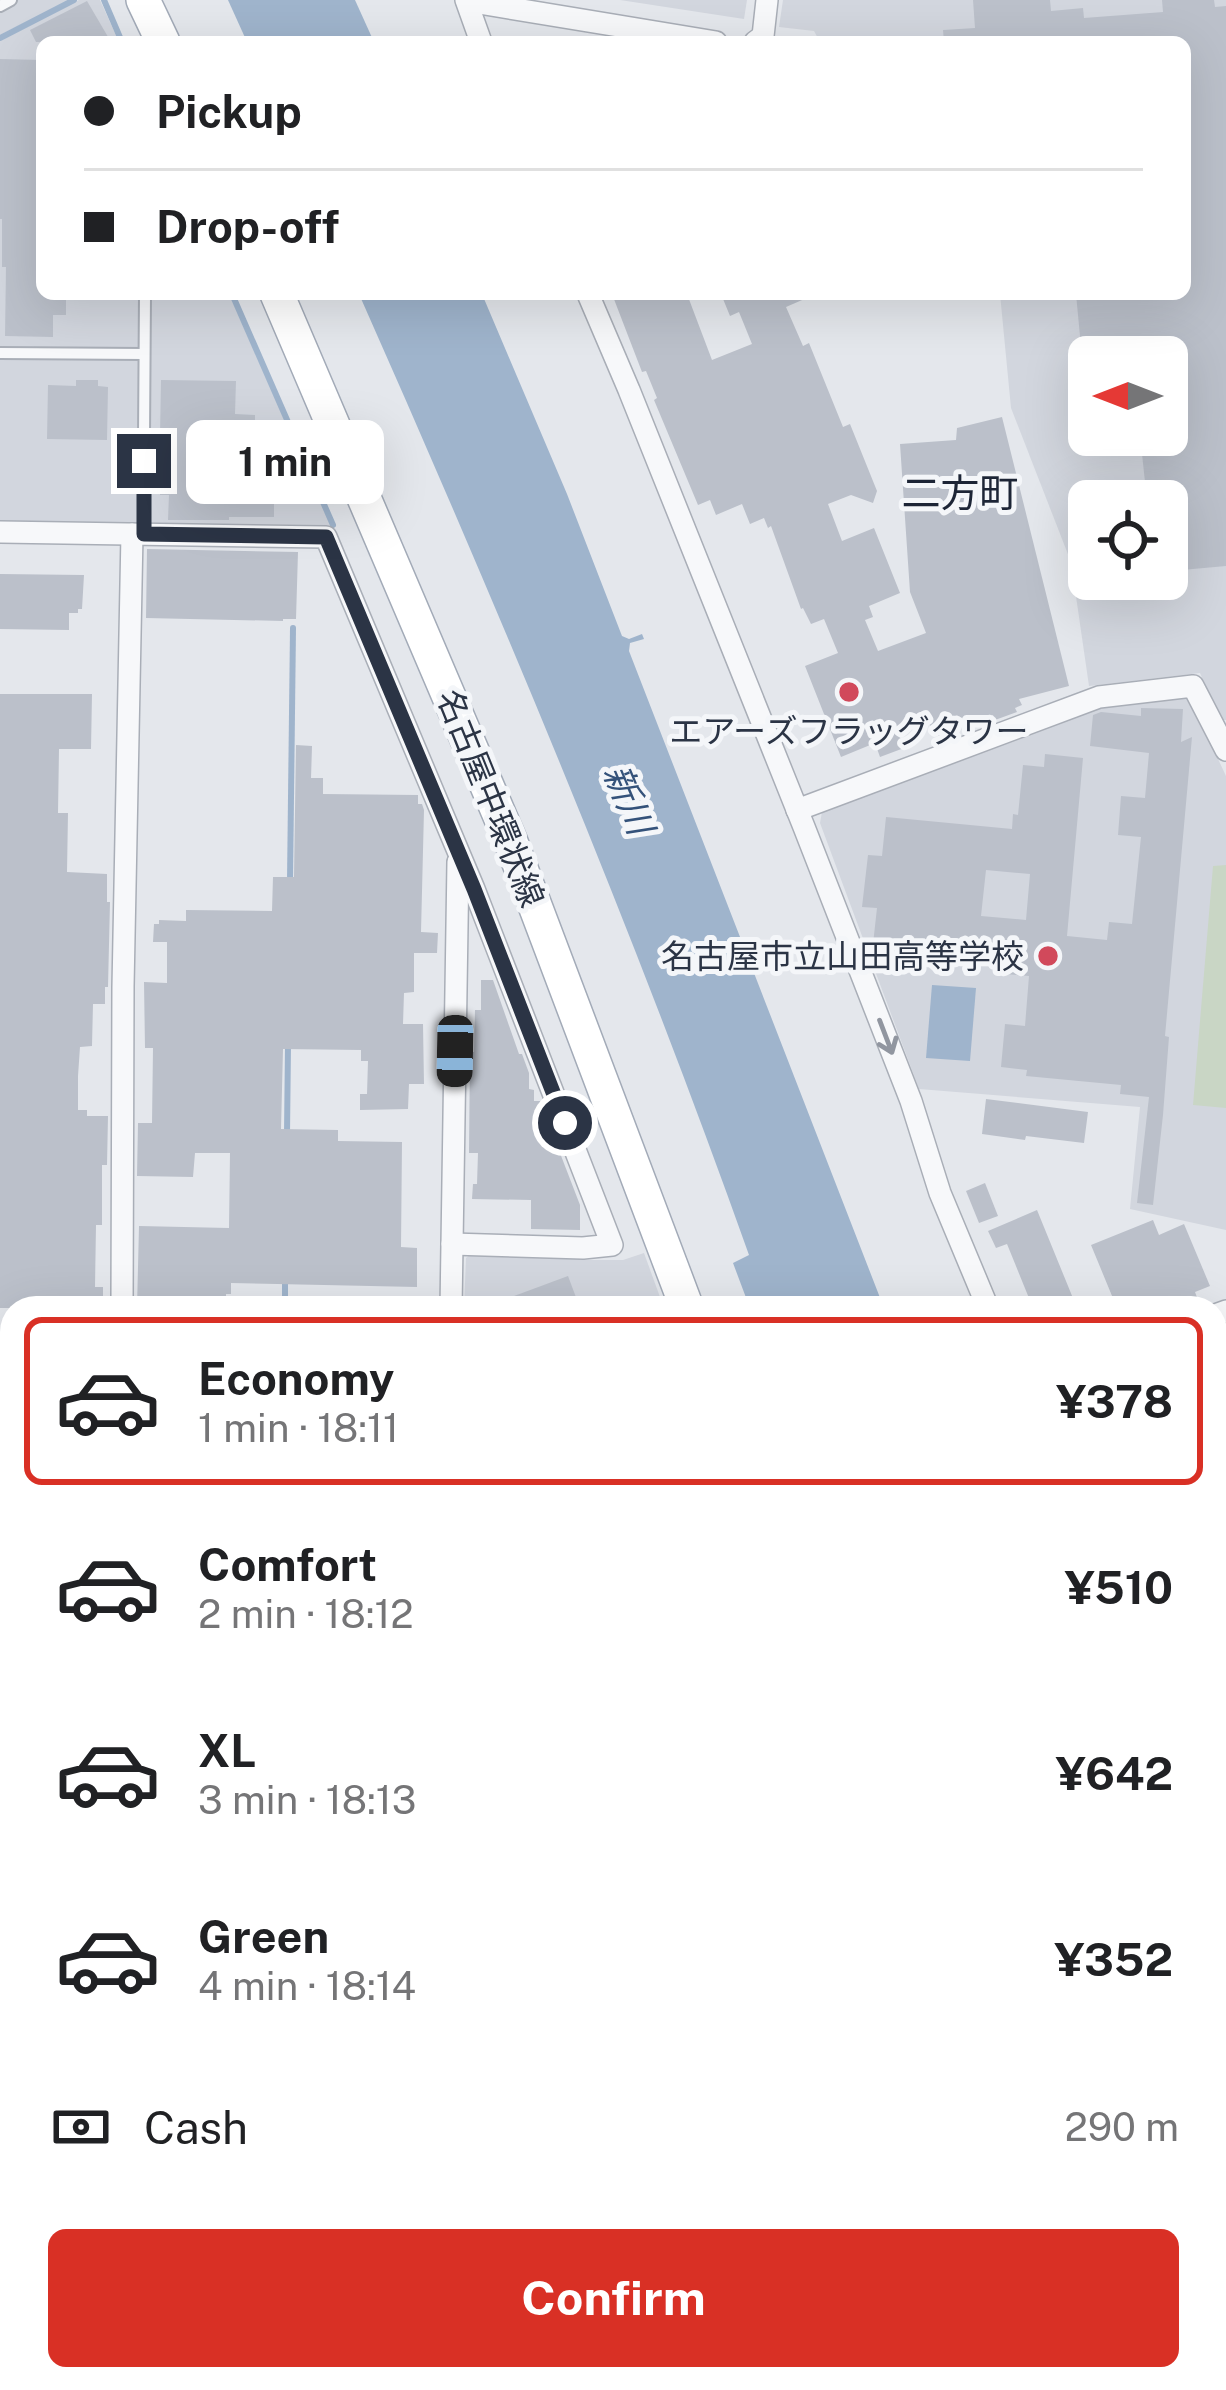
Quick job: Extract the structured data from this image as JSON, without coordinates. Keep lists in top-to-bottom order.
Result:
{
  "streets": {
    "main road": ["名古屋中環状線"]
  },
  "districts": ["二方町"],
  "water": ["新川"],
  "places": ["エアーズフラッグタワー", "名古屋市立山田高等学校"],
  "north": "left",
  "page": {
    "banner": ["Pickup", "Drop-off"],
    "bubble": "1 min",
    "list": [
      {
        "name": "Economy",
        "note": "1 min · 18:11",
        "value": "¥378"
      },
      {
        "name": "Comfort",
        "note": "2 min · 18:12",
        "value": "¥510"
      },
      {
        "name": "XL",
        "note": "3 min · 18:13",
        "value": "¥642"
      },
      {
        "name": "Green",
        "note": "4 min · 18:14",
        "value": "¥352"
      }
    ],
    "pay": ["Cash", "290 m"],
    "buttons": "Confirm"
  }
}
